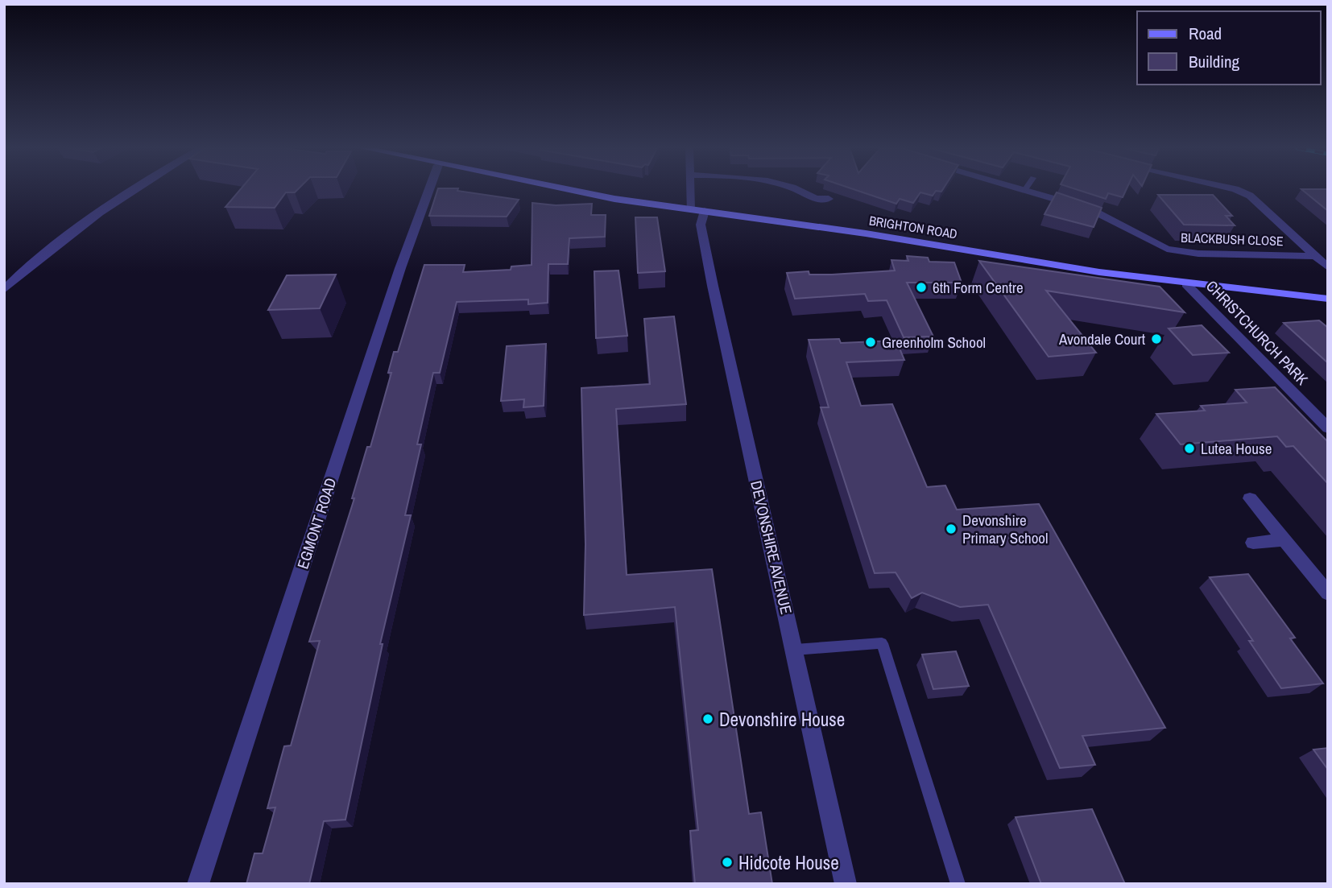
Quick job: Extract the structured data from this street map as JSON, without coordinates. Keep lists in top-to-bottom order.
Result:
{
  "streets": {
    "main road": ["BRIGHTON ROAD"],
    "street": [
      "BLACKBUSH CLOSE",
      "CHRISTCHURCH PARK",
      "EGMONT ROAD",
      "DEVONSHIRE AVENUE"
    ]
  },
  "crossings": [
    ["BRIGHTON ROAD", "CHRISTCHURCH PARK"],
    ["BRIGHTON ROAD", "DEVONSHIRE AVENUE"]
  ],
  "places": [
    "6th Form Centre",
    "Avondale Court",
    "Greenholm School",
    "Lutea House",
    "Devonshire Primary School",
    "Devonshire House",
    "Hidcote House"
  ],
  "legend": ["Road", "Building"]
}
